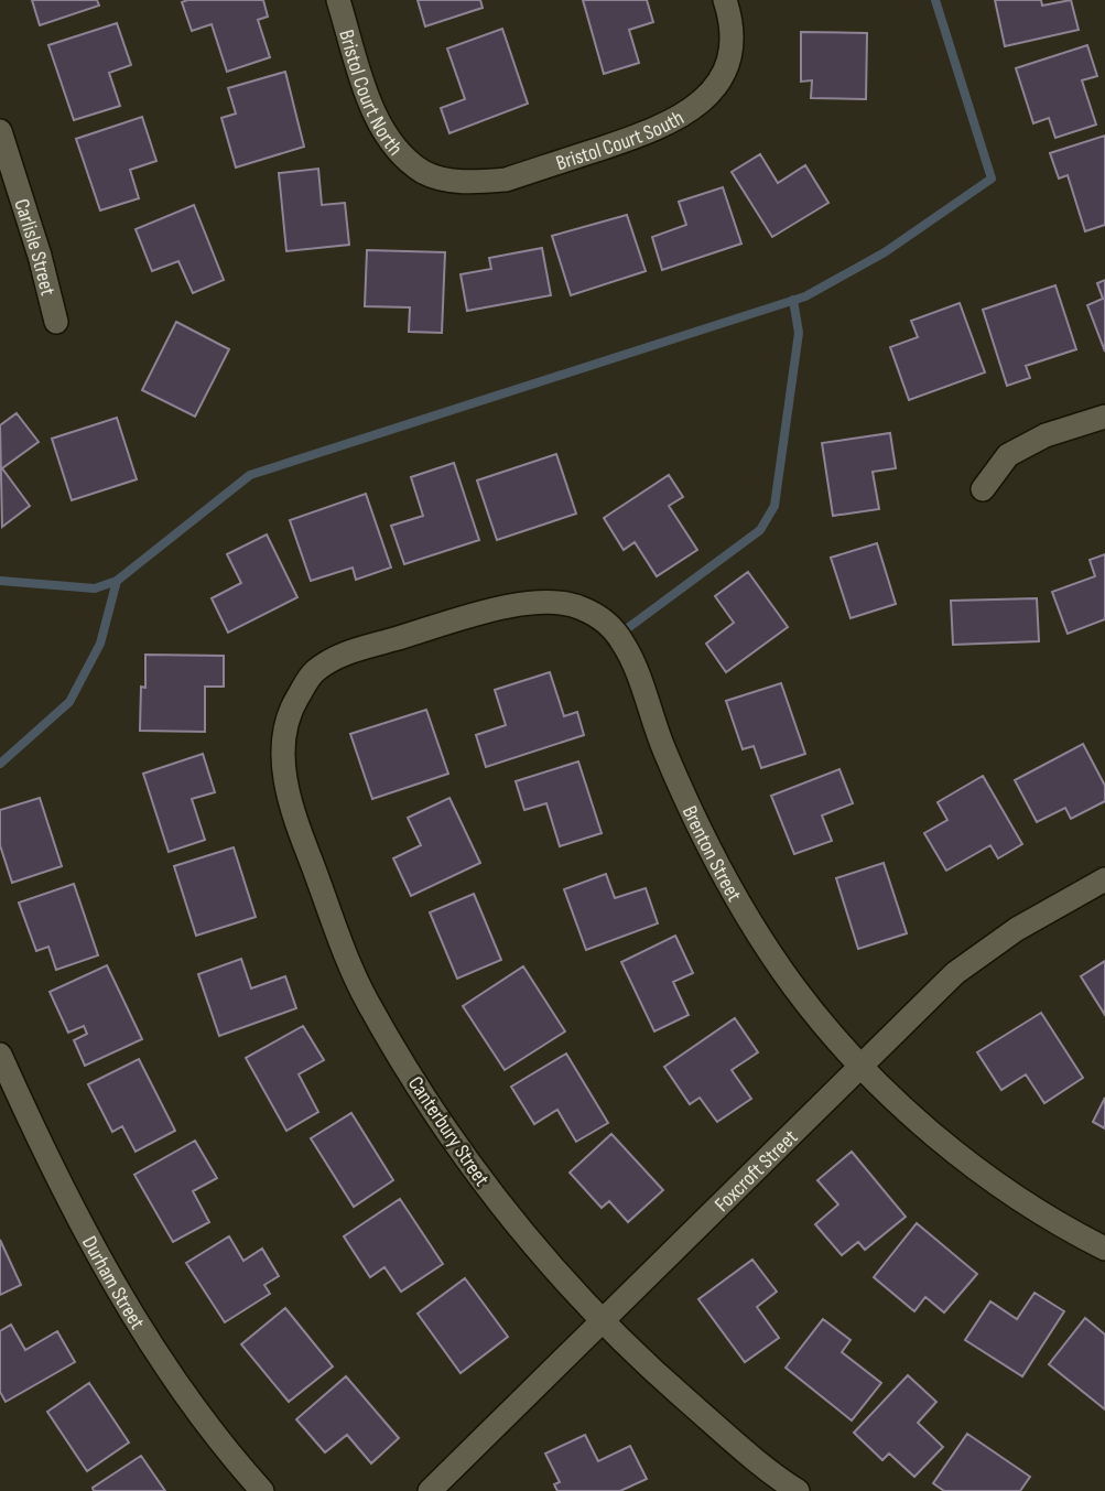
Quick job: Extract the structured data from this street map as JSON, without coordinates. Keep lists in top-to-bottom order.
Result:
{
  "streets": {
    "street": [
      "Bristol Court North",
      "Bristol Court South",
      "Carlisle Street",
      "Brenton Street",
      "Canterbury Street",
      "Foxcroft Street",
      "Durham Street"
    ]
  },
  "crossings": [
    ["Bristol Court North", "Bristol Court South"],
    ["Brenton Street", "Canterbury Street"],
    ["Brenton Street", "Foxcroft Street"],
    ["Canterbury Street", "Foxcroft Street"]
  ]
}
